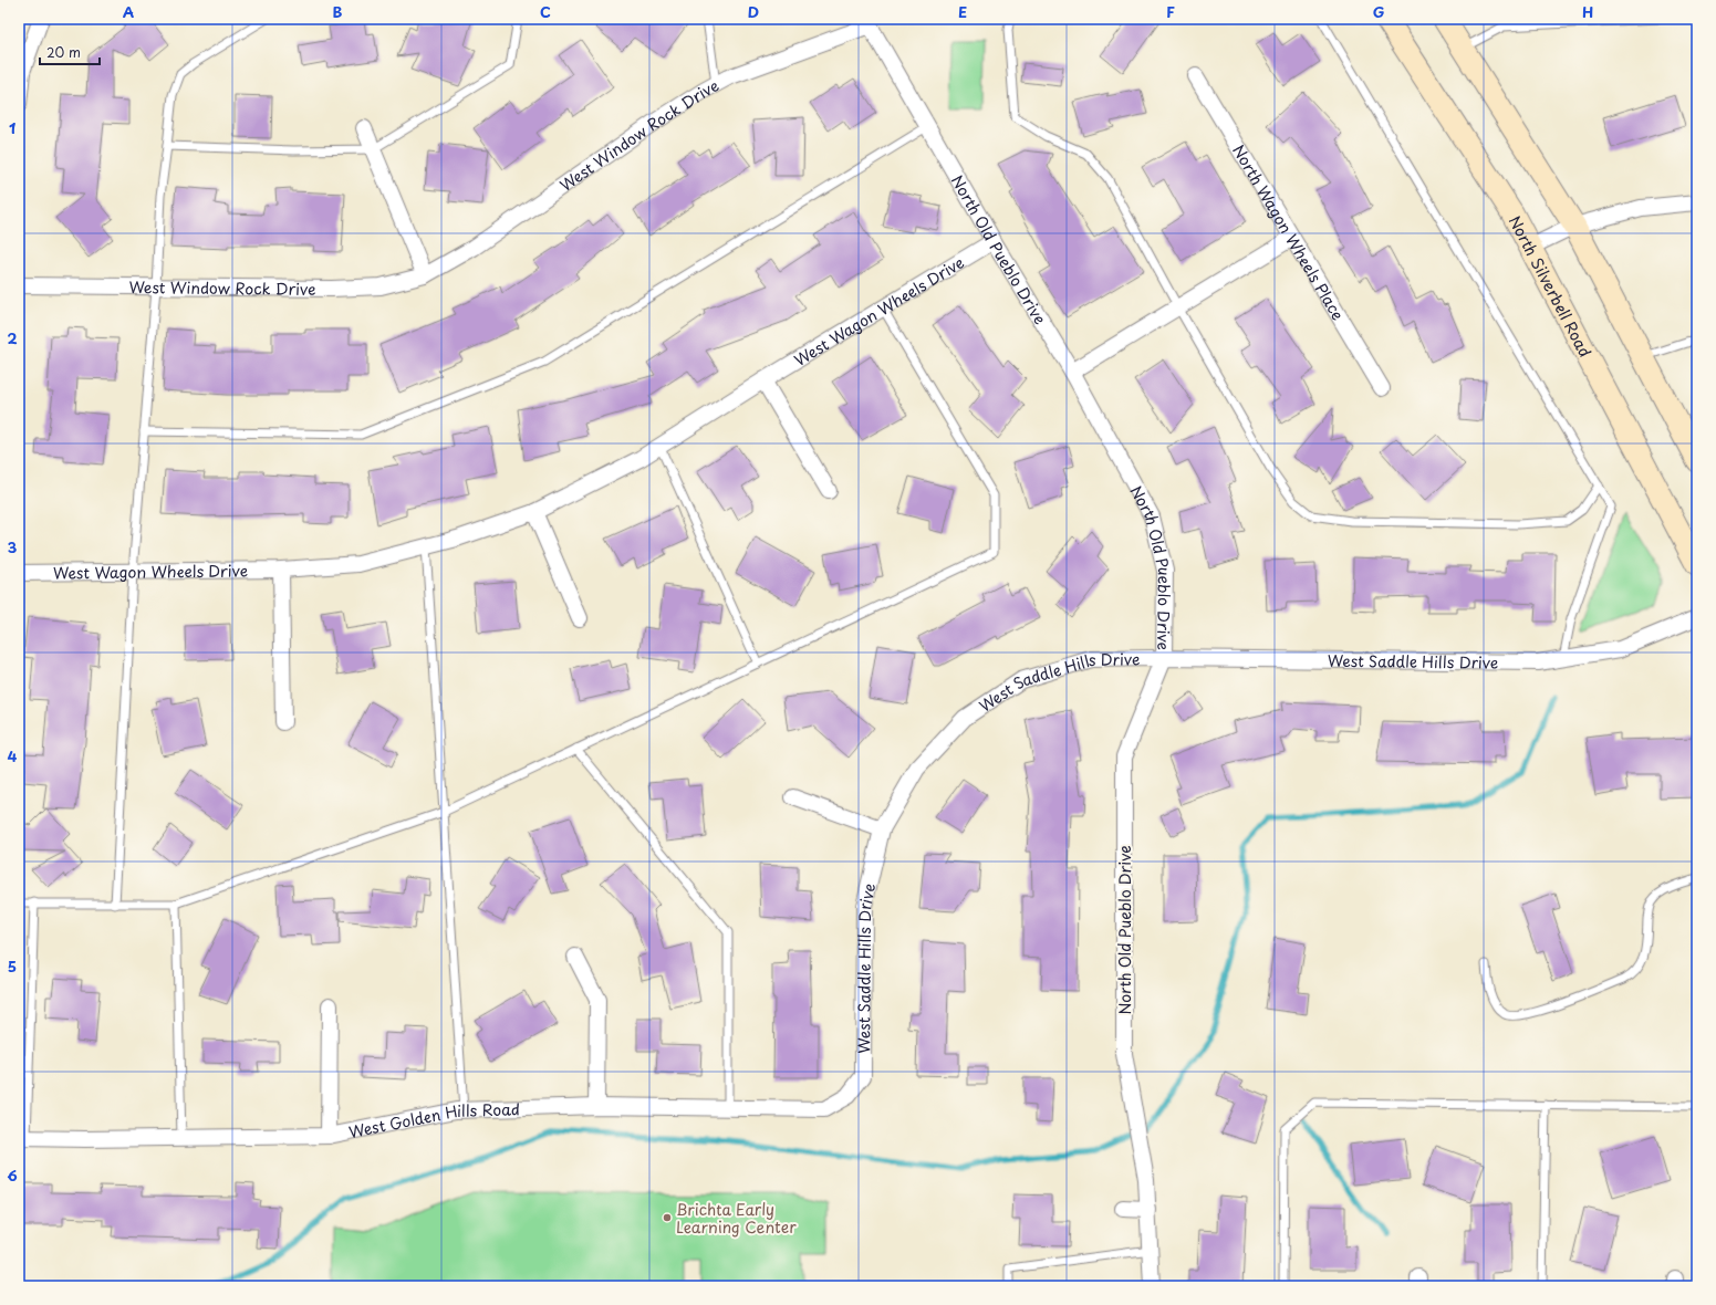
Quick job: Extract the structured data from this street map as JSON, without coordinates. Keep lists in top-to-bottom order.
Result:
{
  "streets": {
    "main road": ["North Silverbell Road"],
    "street": [
      "West Window Rock Drive",
      "North Wagon Wheels Place",
      "North Old Pueblo Drive",
      "West Wagon Wheels Drive",
      "West Saddle Hills Drive",
      "West Golden Hills Road"
    ]
  },
  "crossings": [
    ["West Window Rock Drive", "North Old Pueblo Drive"],
    ["North Old Pueblo Drive", "West Wagon Wheels Drive"],
    ["North Old Pueblo Drive", "West Saddle Hills Drive"],
    ["West Saddle Hills Drive", "West Golden Hills Road"]
  ],
  "places": ["Brichta Early Learning Center"],
  "scale_bar": "20 m",
  "grid": {
    "columns": [
      "A",
      "B",
      "C",
      "D",
      "E",
      "F",
      "G",
      "H"
    ],
    "rows": [
      "1",
      "2",
      "3",
      "4",
      "5",
      "6"
    ]
  }
}
